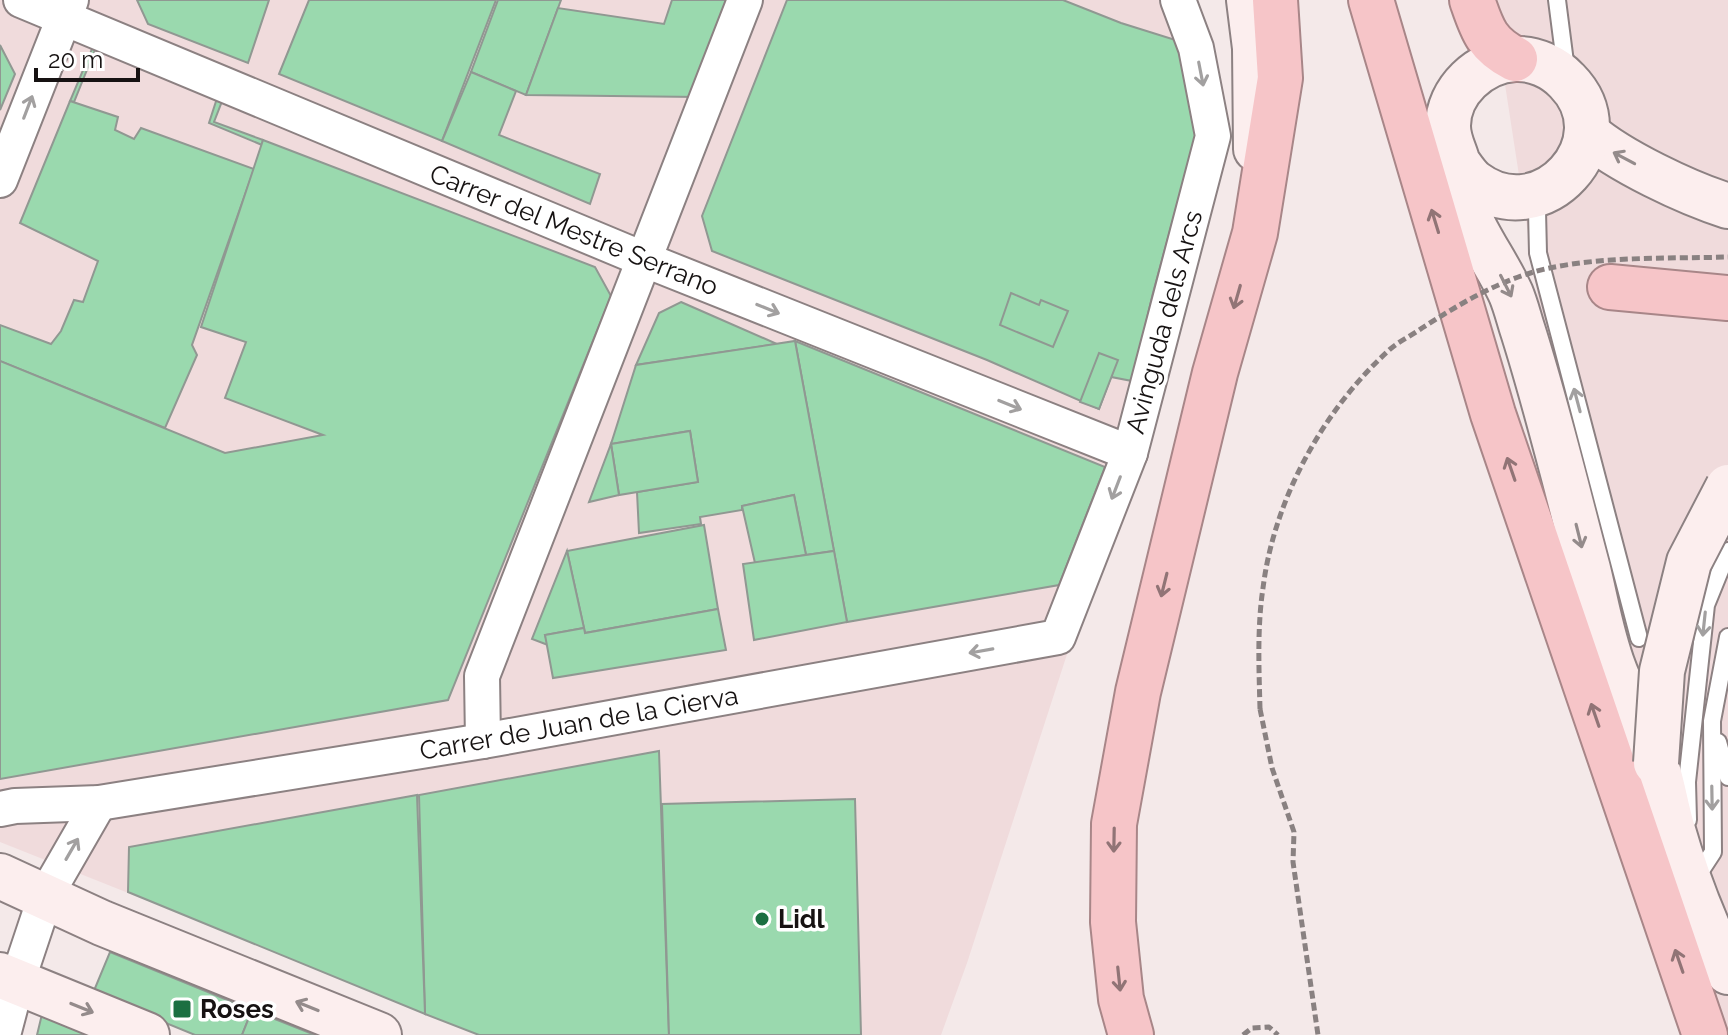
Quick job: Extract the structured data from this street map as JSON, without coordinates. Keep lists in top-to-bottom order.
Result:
{
  "streets": {
    "street": ["Carrer del Mestre Serrano", "Avinguda dels Arcs", "Carrer de Juan de la Cierva"]
  },
  "crossings": [
    ["Carrer del Mestre Serrano", "Avinguda dels Arcs"],
    ["Avinguda dels Arcs", "Carrer de Juan de la Cierva"]
  ],
  "one_way": ["Carrer del Mestre Serrano", "Carrer de Juan de la Cierva"],
  "places": {
    "other": ["Lidl"],
    "transit": ["Roses"]
  },
  "scale_bar": "20 m"
}
